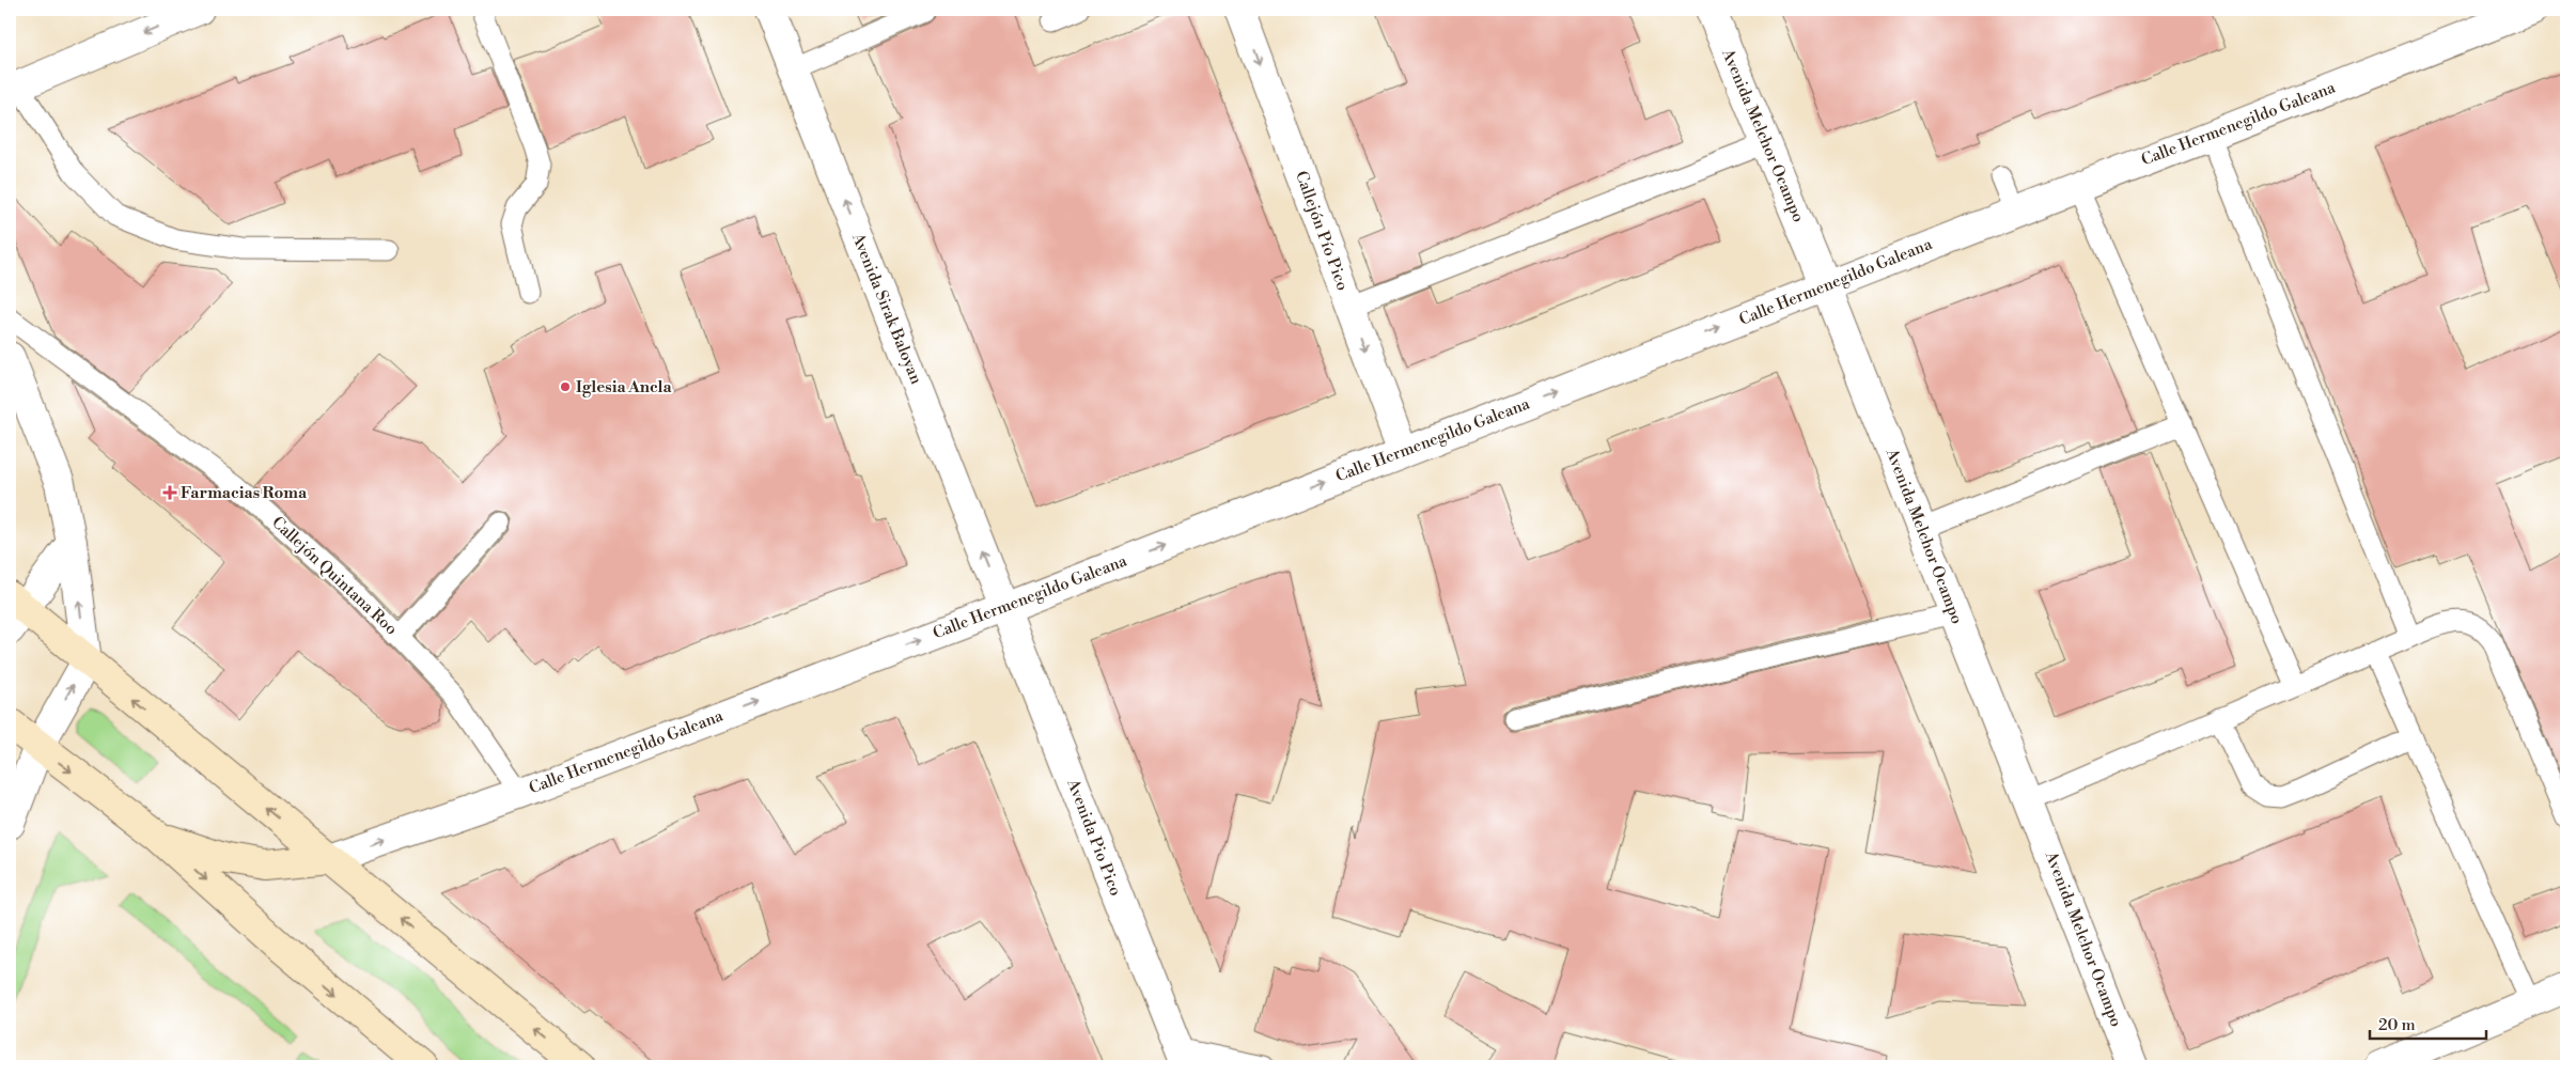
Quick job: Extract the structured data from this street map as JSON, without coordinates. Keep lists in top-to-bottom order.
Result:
{
  "streets": {
    "street": [
      "Calle Hermenegildo Galeana",
      "Avenida Melchor Ocampo",
      "Callejón Pío Pico",
      "Avenida Sirak Baloyan",
      "Avenida Pio Pico"
    ],
    "lane": ["Callejón Quintana Roo"]
  },
  "crossings": [
    ["Calle Hermenegildo Galeana", "Avenida Melchor Ocampo"],
    ["Calle Hermenegildo Galeana", "Callejón Pío Pico"],
    ["Calle Hermenegildo Galeana", "Avenida Sirak Baloyan"],
    ["Calle Hermenegildo Galeana", "Callejón Quintana Roo"],
    ["Calle Hermenegildo Galeana", "Avenida Pio Pico"],
    ["Avenida Sirak Baloyan", "Avenida Pio Pico"]
  ],
  "one_way": ["Calle Hermenegildo Galeana", "Callejón Pío Pico", "Avenida Sirak Baloyan"],
  "places": {
    "other": ["Iglesia Ancla"],
    "health": ["Farmacias Roma"]
  },
  "scale_bar": "20 m"
}
